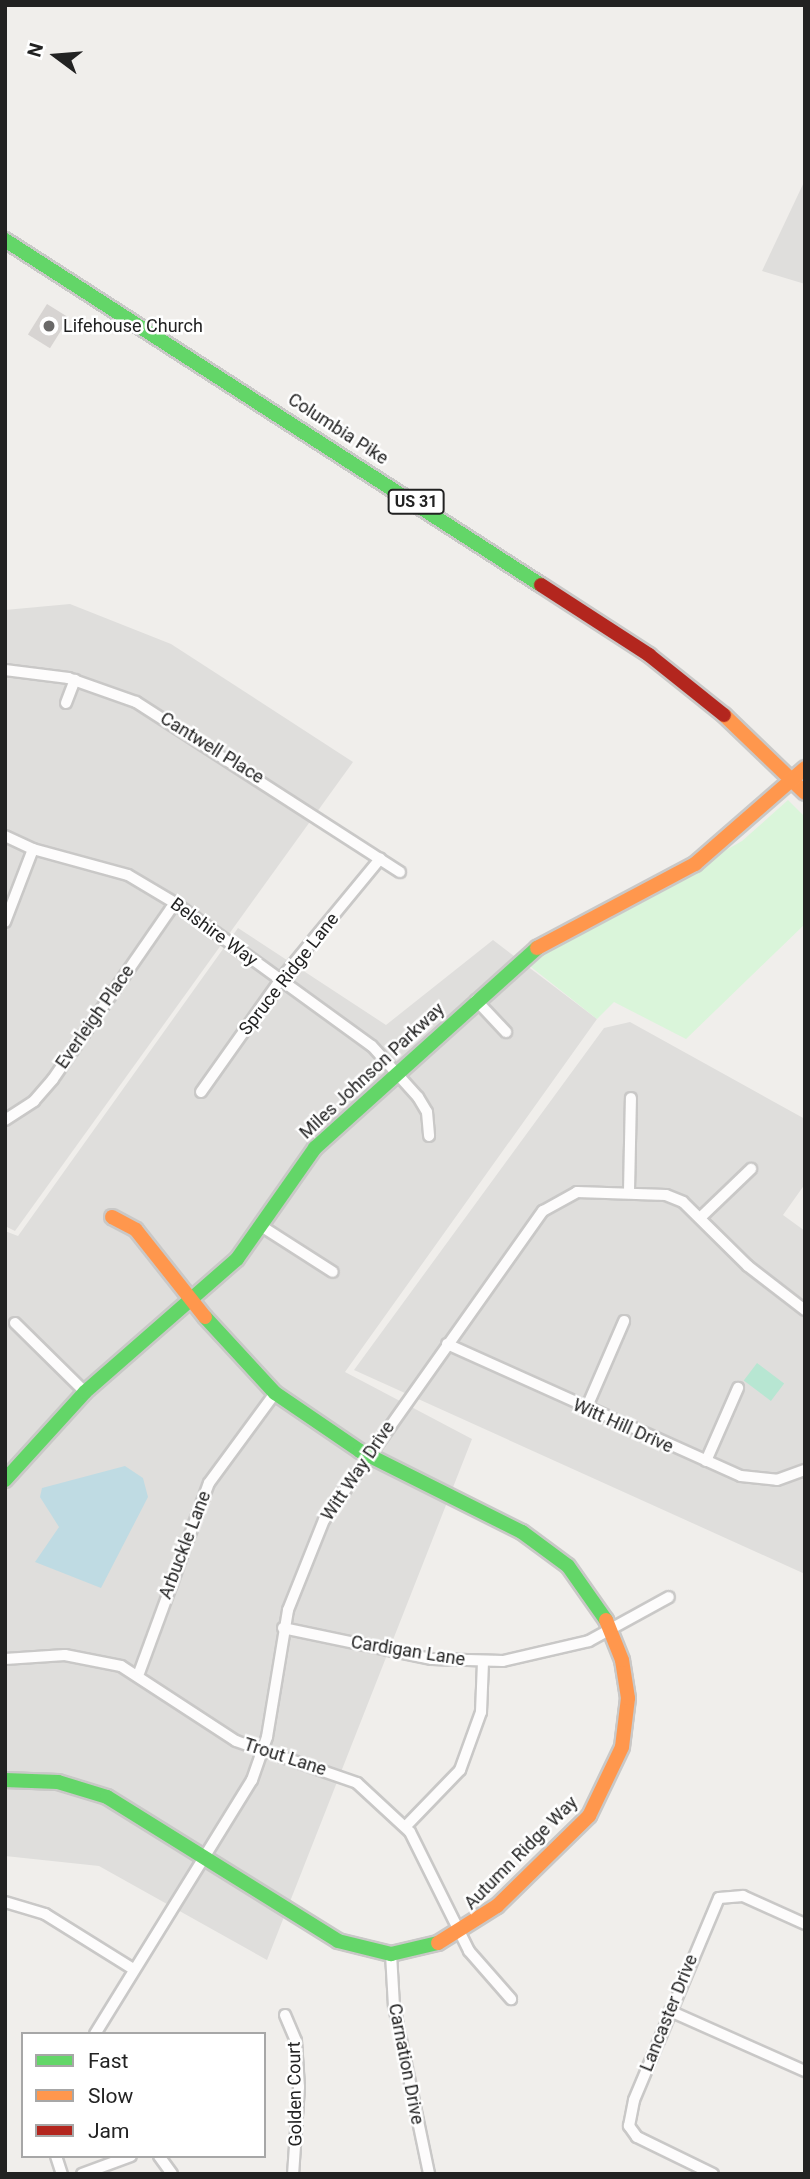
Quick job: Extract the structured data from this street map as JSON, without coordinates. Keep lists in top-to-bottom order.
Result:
{
  "streets": {
    "street": [
      "Columbia Pike",
      "US 31",
      "Cantwell Place",
      "Belshire Way",
      "Spruce Ridge Lane",
      "Everleigh Place",
      "Miles Johnson Parkway",
      "Witt Hill Drive",
      "Witt Way Drive",
      "Arbuckle Lane",
      "Cardigan Lane",
      "Trout Lane",
      "Autumn Ridge Way",
      "Lancaster Drive",
      "Carnation Drive",
      "Golden Court"
    ]
  },
  "crossings": [
    ["Columbia Pike", "Miles Johnson Parkway"],
    ["Cantwell Place", "Spruce Ridge Lane"],
    ["Belshire Way", "Spruce Ridge Lane"],
    ["Belshire Way", "Everleigh Place"],
    ["Belshire Way", "Miles Johnson Parkway"],
    ["Miles Johnson Parkway", "Autumn Ridge Way"],
    ["Witt Hill Drive", "Witt Way Drive"],
    ["Witt Way Drive", "Cardigan Lane"],
    ["Witt Way Drive", "Trout Lane"],
    ["Witt Way Drive", "Autumn Ridge Way"],
    ["Arbuckle Lane", "Trout Lane"],
    ["Arbuckle Lane", "Autumn Ridge Way"],
    ["Cardigan Lane", "Autumn Ridge Way"],
    ["Trout Lane", "Autumn Ridge Way"],
    ["Autumn Ridge Way", "Carnation Drive"]
  ],
  "places": ["Lifehouse Church"],
  "legend": ["Fast", "Slow", "Jam"],
  "north": "left"
}
